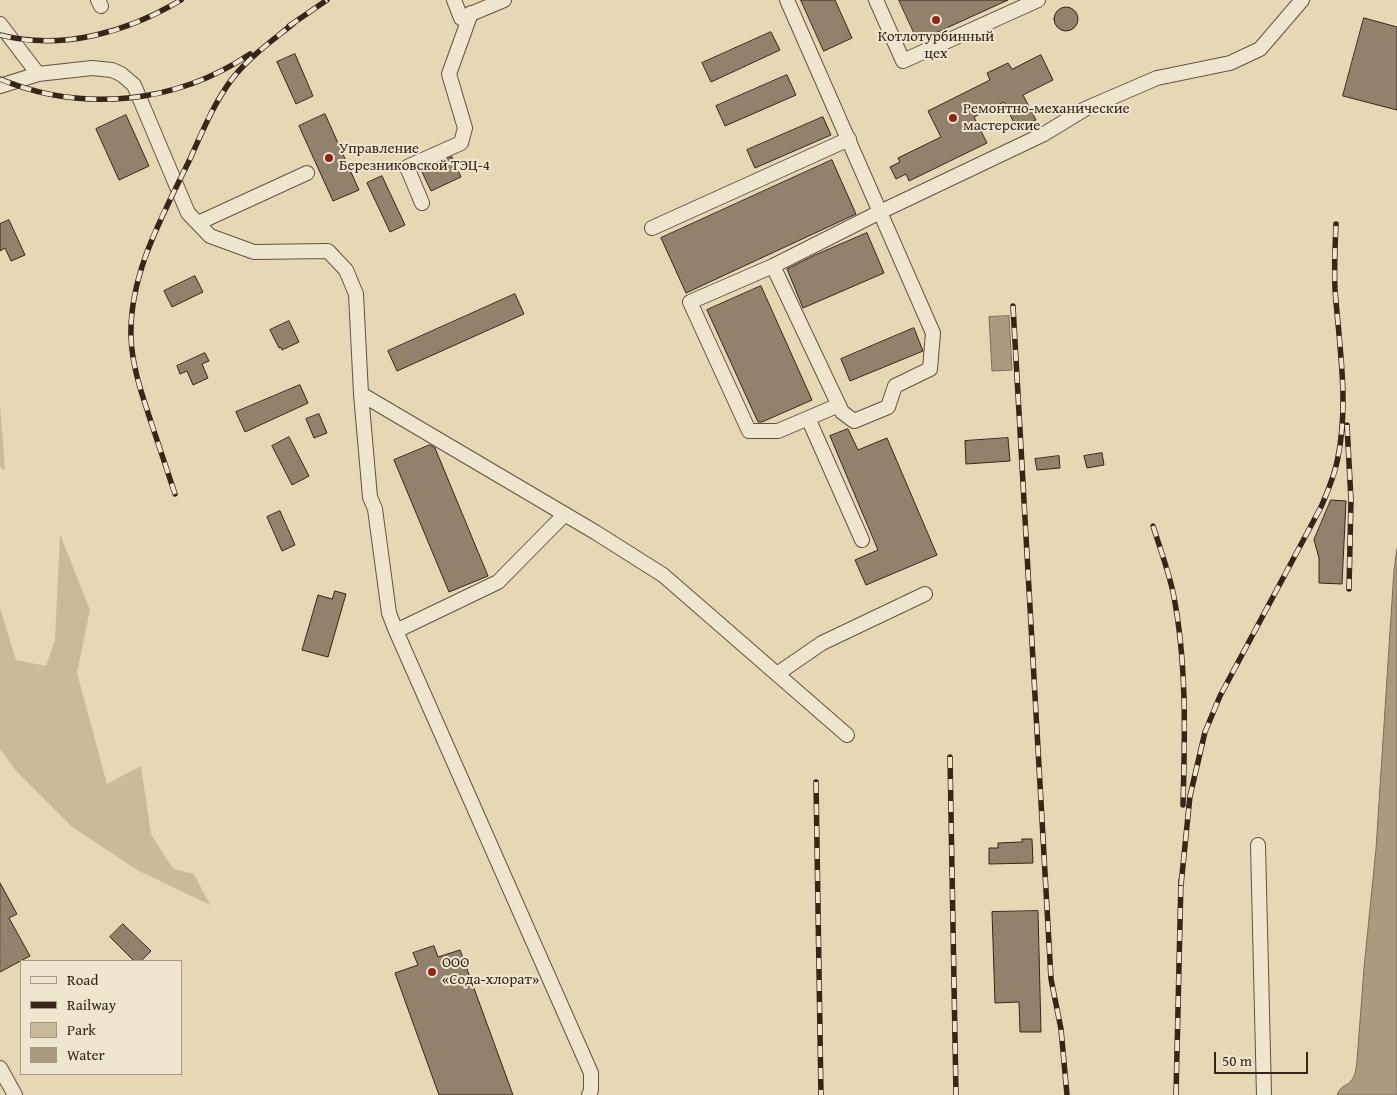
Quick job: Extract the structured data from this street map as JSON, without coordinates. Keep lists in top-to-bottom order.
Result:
{
  "places": [
    "Котлотурбинный цех",
    "Ремонтно-механические мастерские",
    "Управление Березниковской ТЭЦ-4",
    "ООО «Сода-хлорат»"
  ],
  "legend": [
    "Road",
    "Railway",
    "Park",
    "Water"
  ],
  "scale_bar": "50 m"
}
